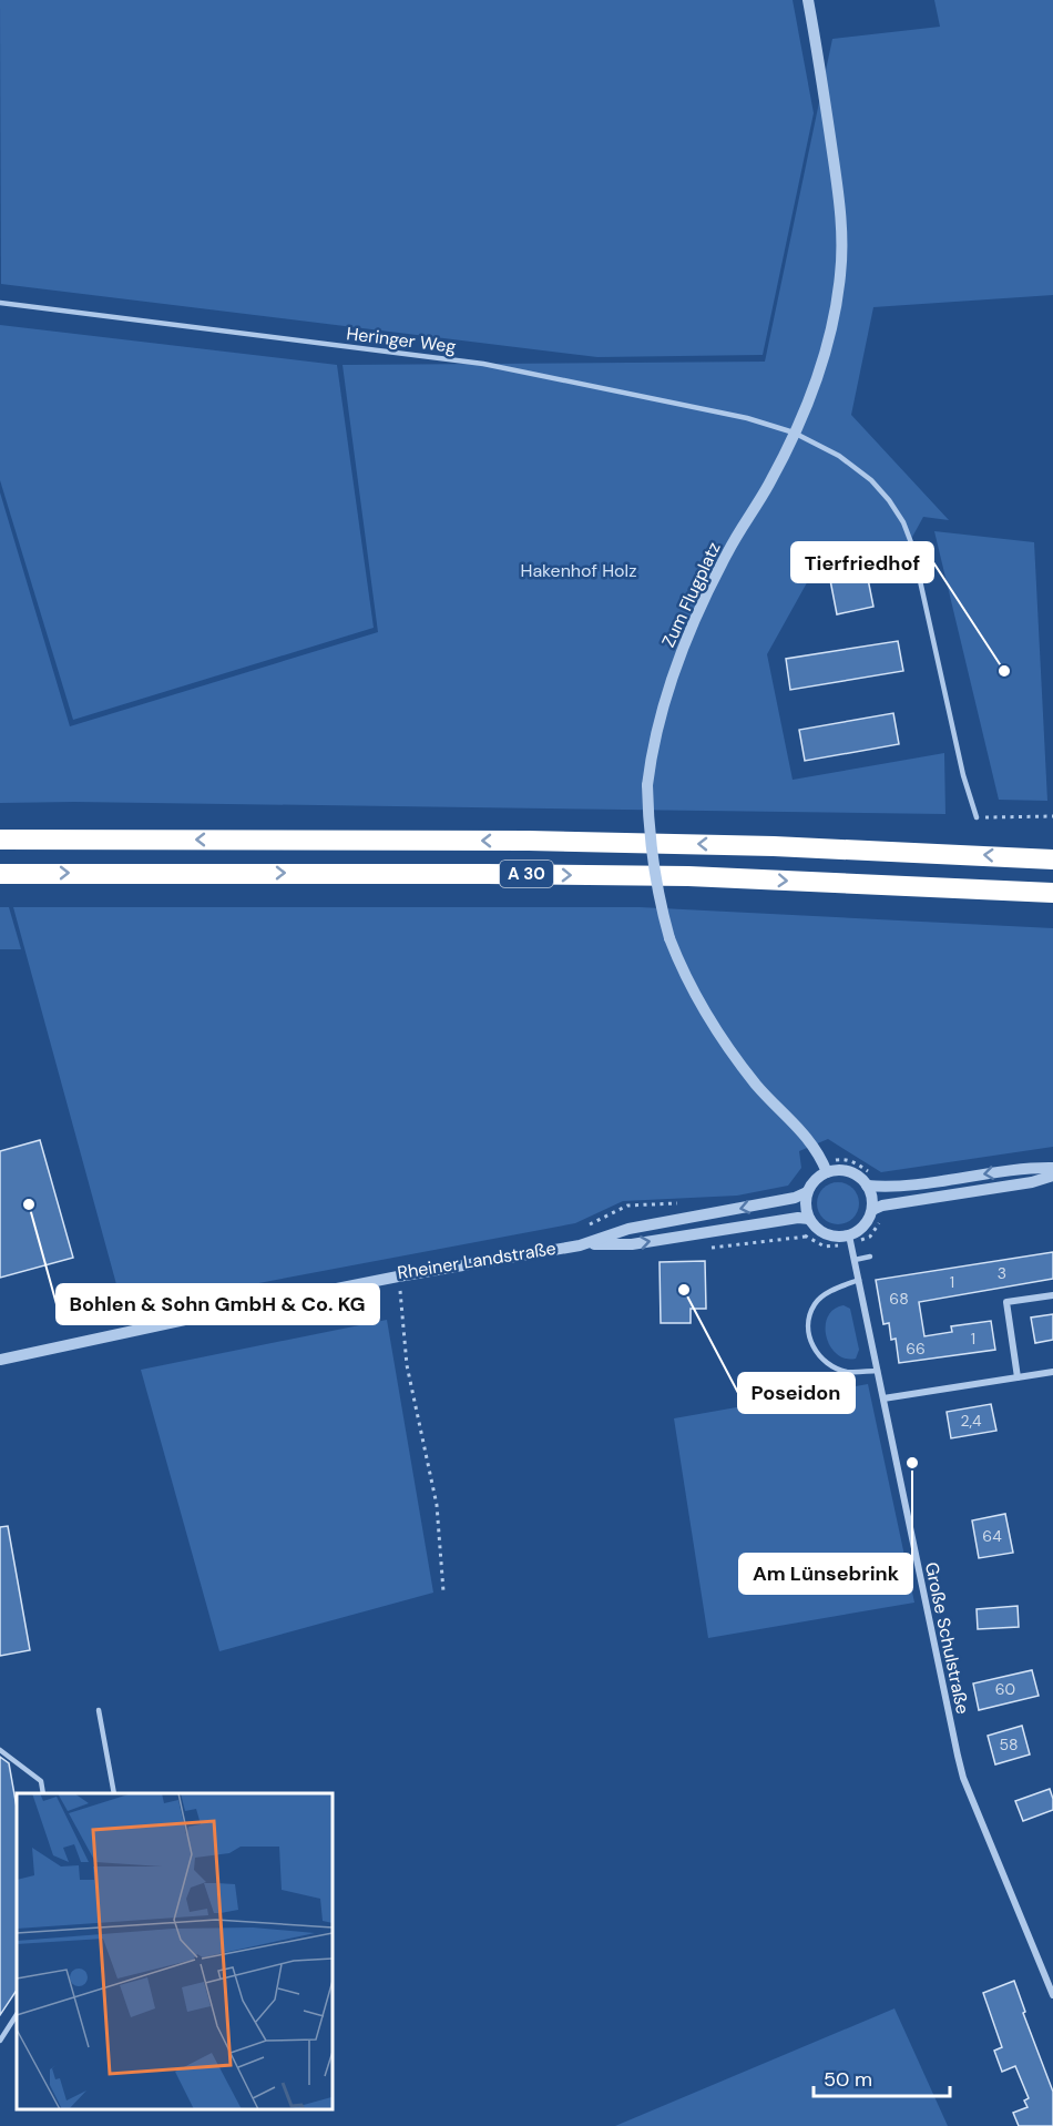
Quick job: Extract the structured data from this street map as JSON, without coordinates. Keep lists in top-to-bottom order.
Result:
{
  "streets": {
    "highway": ["A 30"],
    "street": ["Zum Flugplatz", "Rheiner Landstraße", "Große Schulstraße"],
    "lane": ["Heringer Weg"]
  },
  "crossings": [
    ["Heringer Weg", "Zum Flugplatz"],
    ["Zum Flugplatz", "Rheiner Landstraße"],
    ["Zum Flugplatz", "Große Schulstraße"],
    ["Rheiner Landstraße", "Große Schulstraße"]
  ],
  "parks": ["Hakenhof Holz"],
  "places": [
    "Tierfriedhof",
    "Bohlen & Sohn GmbH & Co. KG",
    "Poseidon",
    "Am Lünsebrink"
  ],
  "house_numbers": [
    "3",
    "1",
    "68",
    "1",
    "66",
    "2,4",
    "64",
    "60",
    "58"
  ],
  "scale_bar": "50 m"
}
